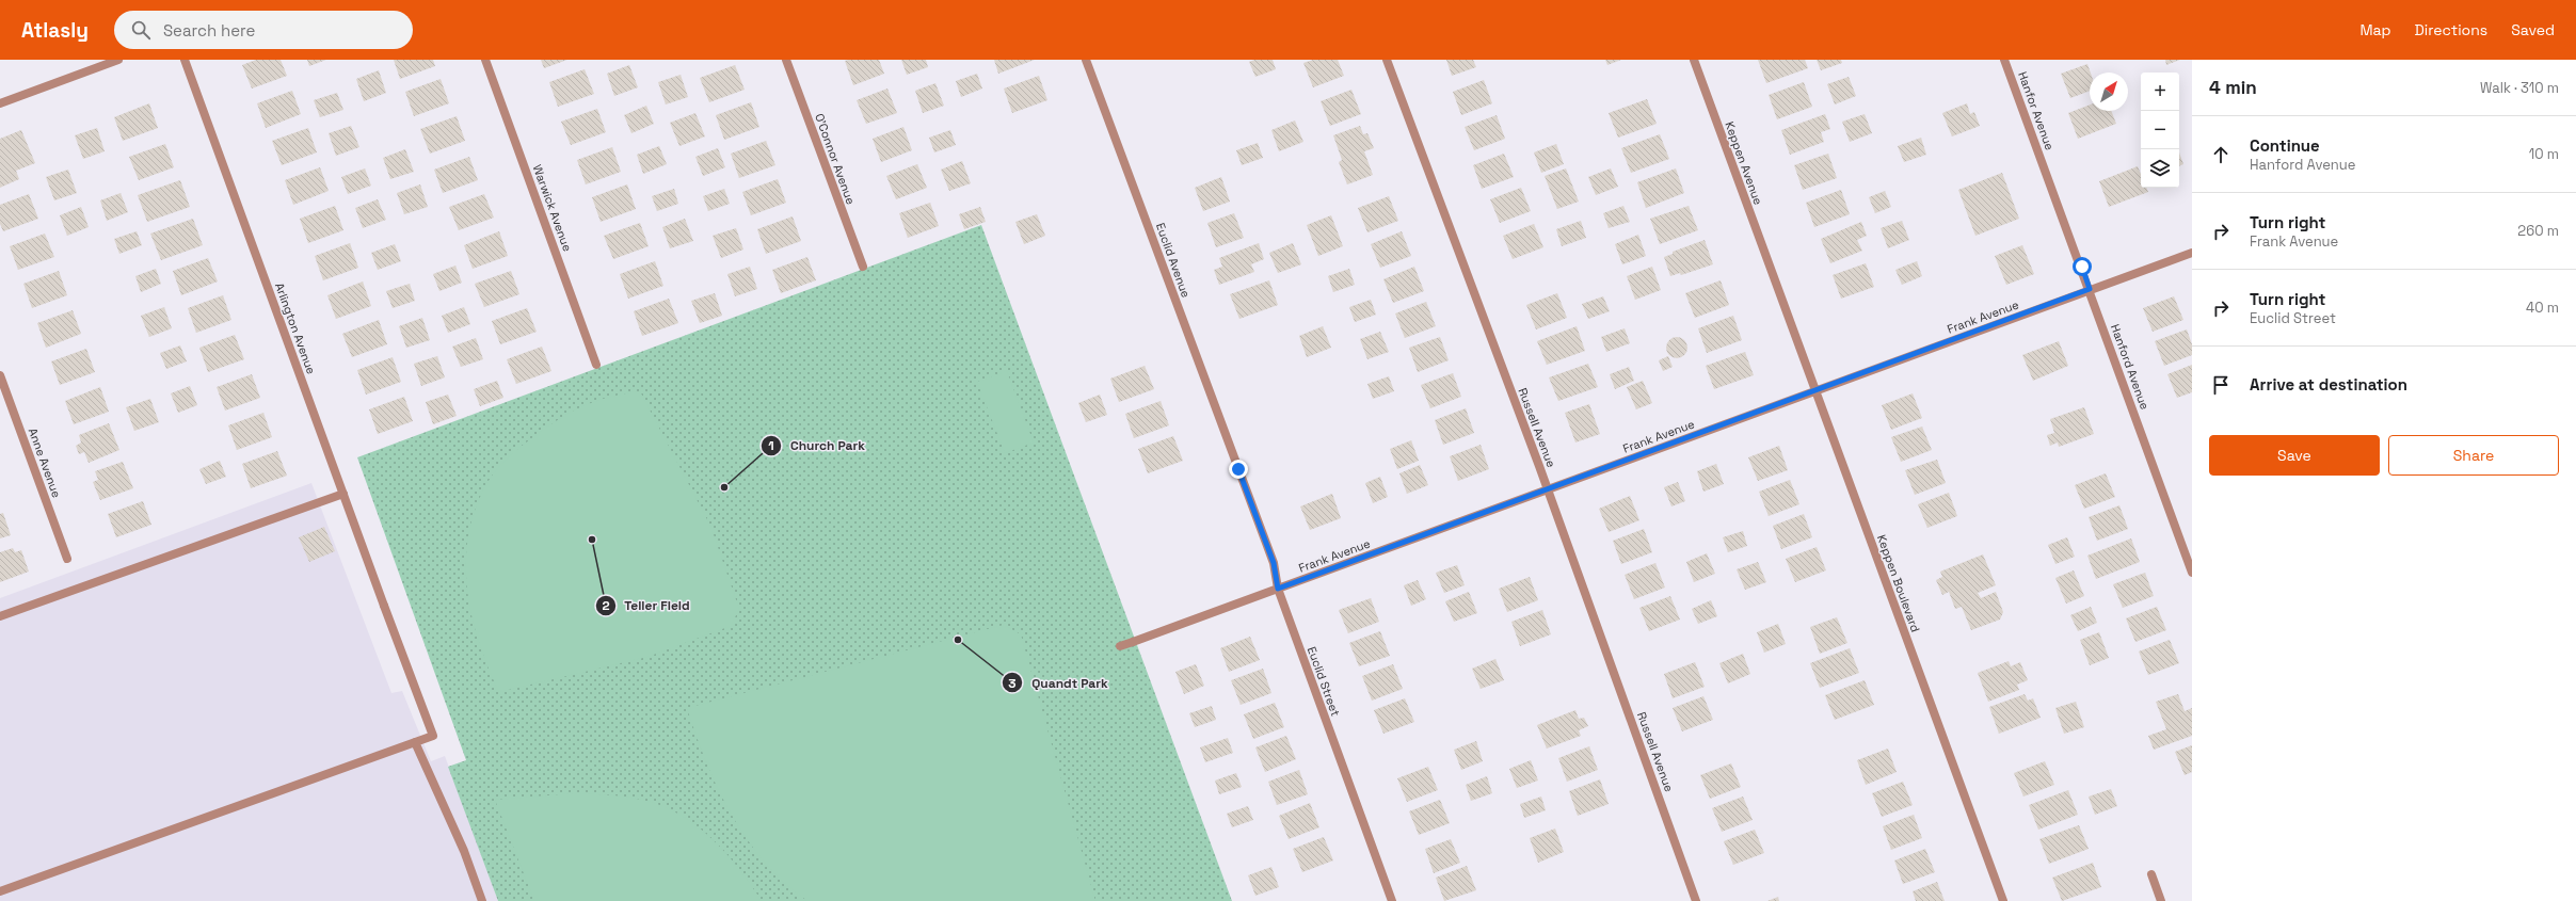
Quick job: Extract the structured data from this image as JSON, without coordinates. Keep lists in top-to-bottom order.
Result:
{
  "streets": {
    "street": [
      "Hanfor Avenue",
      "O'Connor Avenue",
      "Keppen Avenue",
      "Warwick Avenue",
      "Euclid Avenue",
      "Frank Avenue",
      "Arlington Avenue",
      "Hanford Avenue",
      "Russell Avenue",
      "Anne Avenue",
      "Keppen Boulevard",
      "Euclid Street"
    ]
  },
  "crossings": [
    ["Hanfor Avenue", "Hanford Avenue"],
    ["Keppen Avenue", "Keppen Boulevard"],
    ["Euclid Avenue", "Euclid Street"],
    ["Frank Avenue", "Hanford Avenue"],
    ["Frank Avenue", "Russell Avenue"],
    ["Frank Avenue", "Keppen Boulevard"],
    ["Frank Avenue", "Euclid Street"]
  ],
  "places": ["Church Park", "Teller Field", "Quandt Park"],
  "north": "top right",
  "page": {
    "header": "Atlasly",
    "search": "Search here",
    "nav": ["Map", "Directions", "Saved"],
    "heading": ["4 min", "Walk · 310 m"],
    "map_buttons": ["+", "−"],
    "list": [
      ["Continue", "Hanford Avenue", "10 m"],
      ["Turn right", "Frank Avenue", "260 m"],
      ["Turn right", "Euclid Street", "40 m"],
      "Arrive at destination"
    ],
    "buttons": ["Save", "Share"]
  }
}
